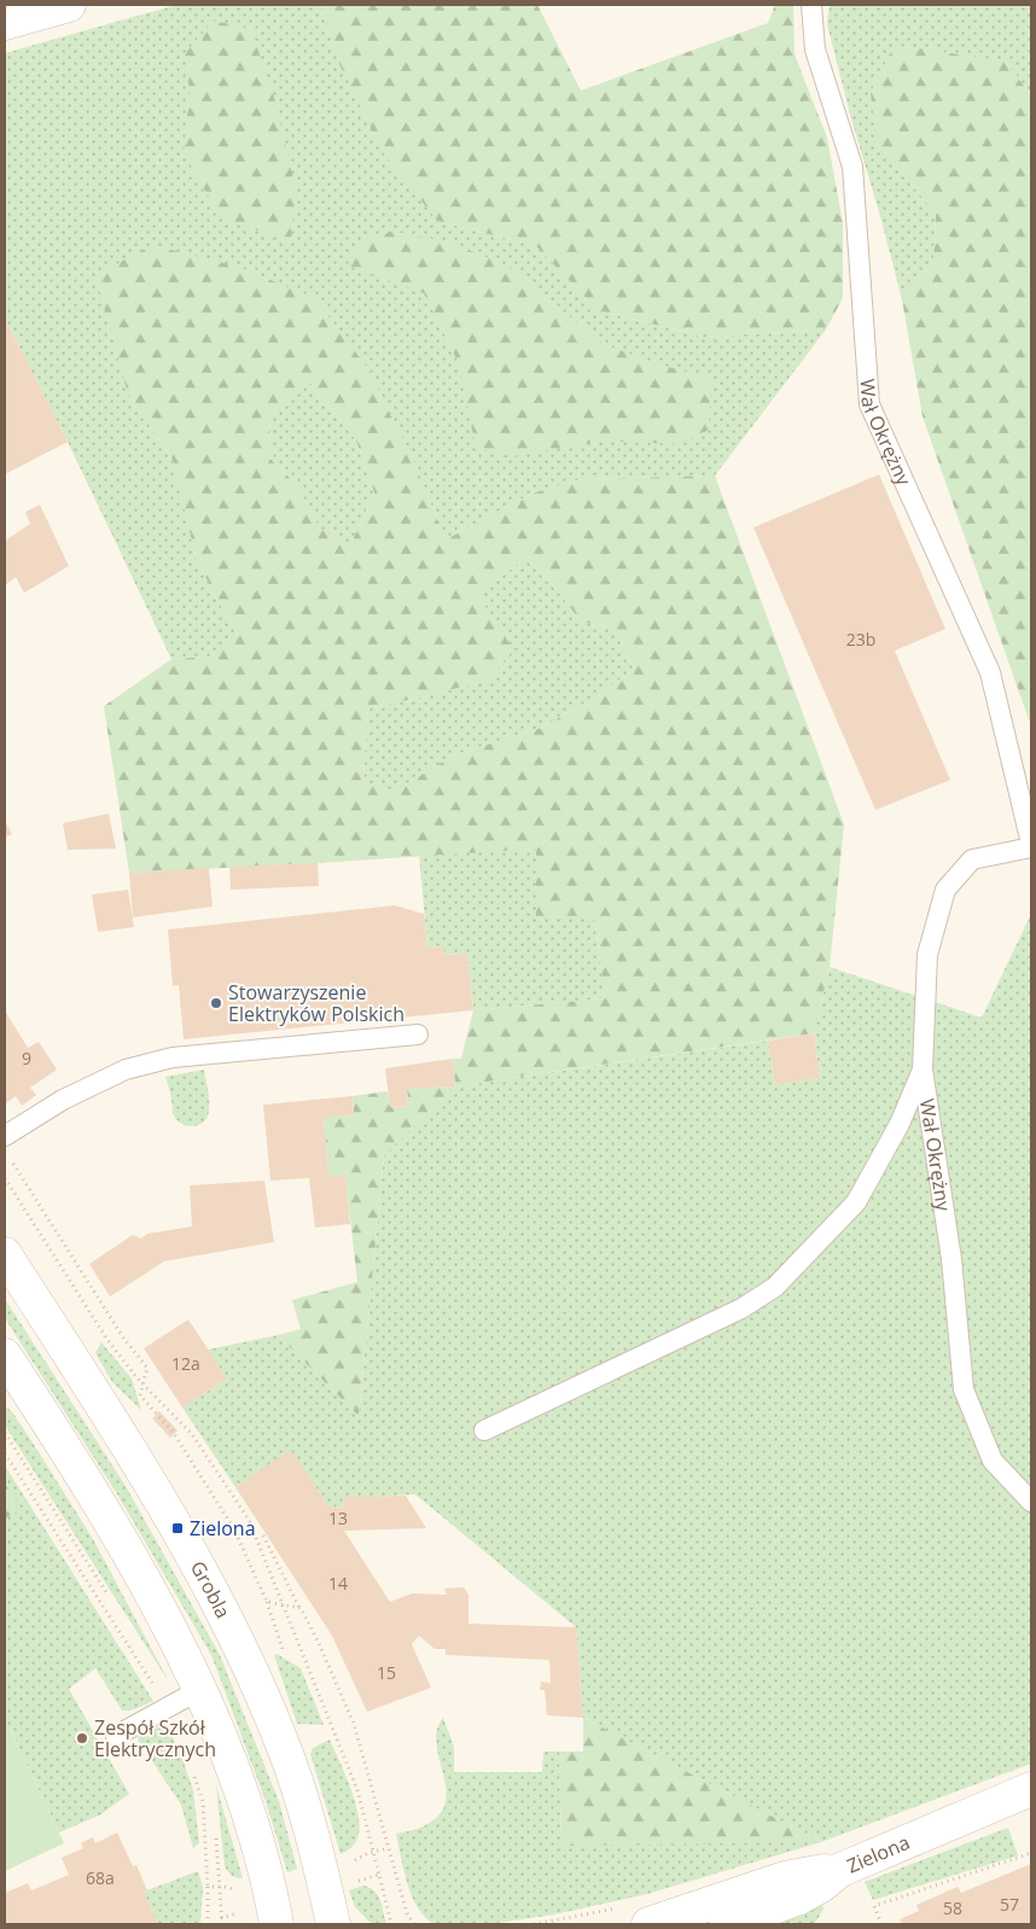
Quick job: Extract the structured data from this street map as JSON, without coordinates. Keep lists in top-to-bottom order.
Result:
{
  "streets": {
    "main road": ["Grobla", "Zielona"],
    "lane": ["Wał Okrężny"]
  },
  "places": {
    "other": ["Stowarzyszenie Elektryków Polskich", "Zespół Szkół Elektrycznych"],
    "transit": ["Zielona"]
  },
  "house_numbers": [
    "23b",
    "9",
    "12a",
    "13",
    "14",
    "15",
    "68a",
    "57",
    "58"
  ]
}
